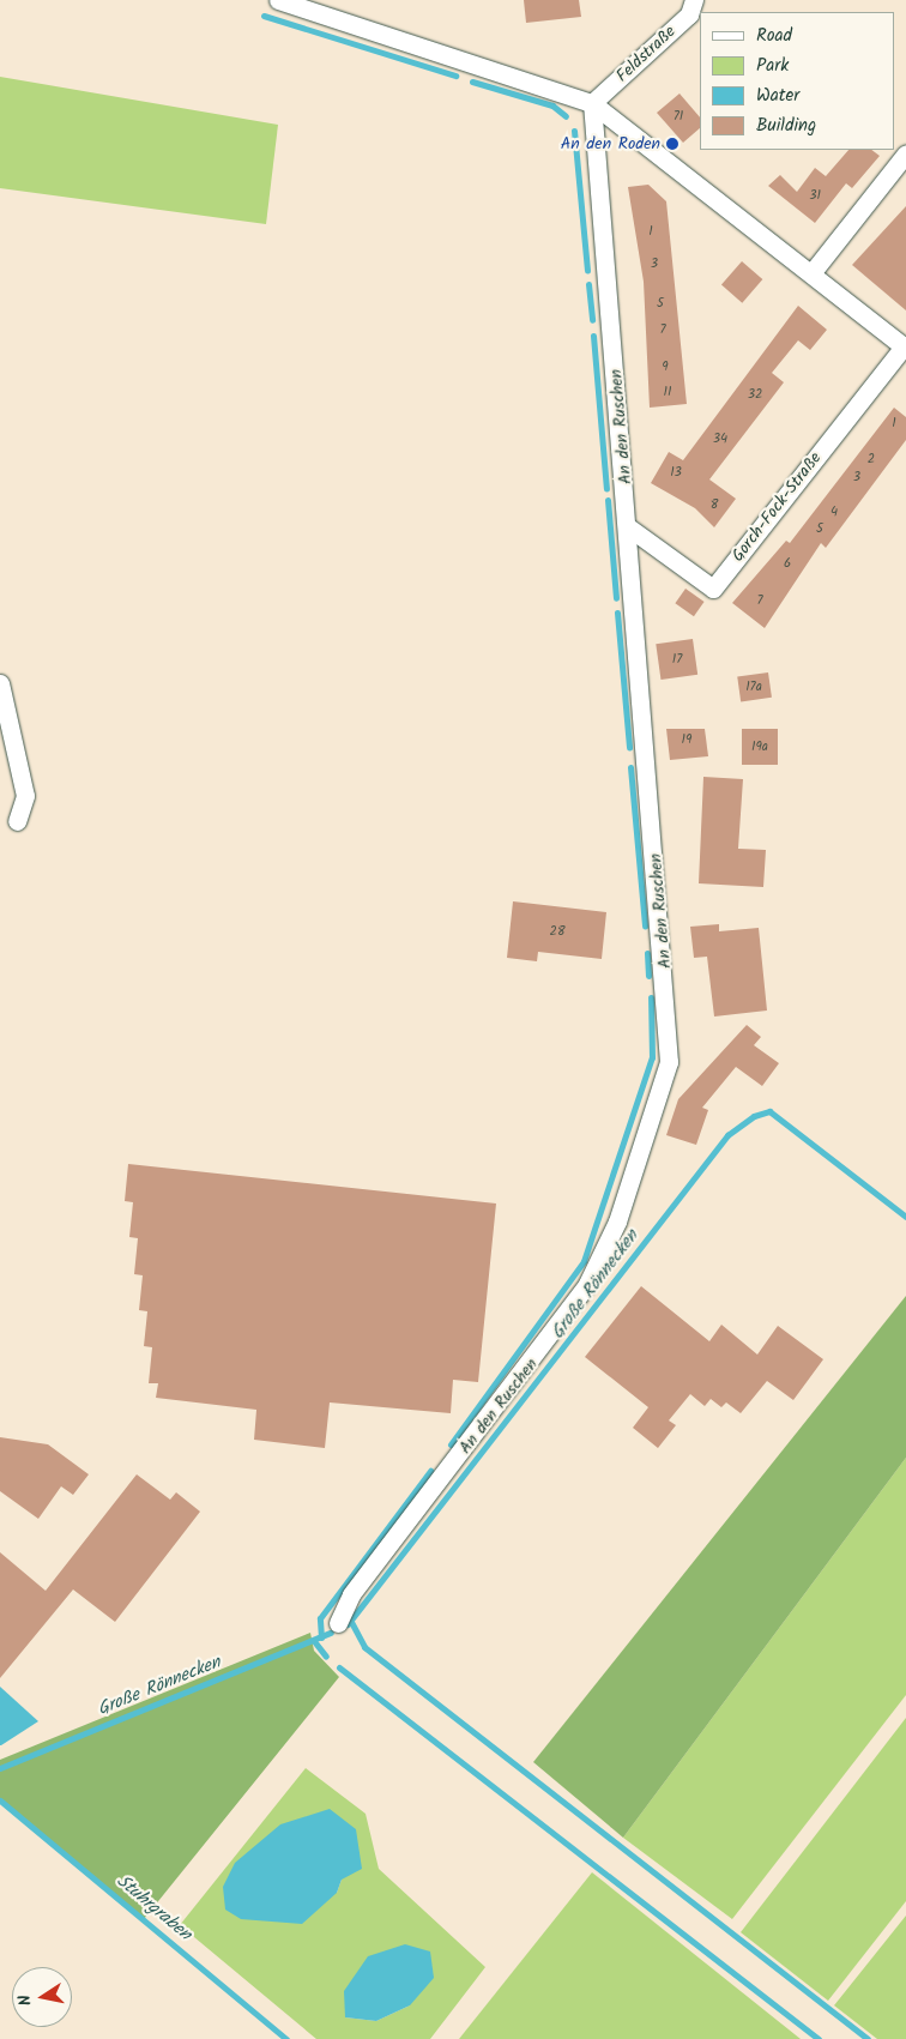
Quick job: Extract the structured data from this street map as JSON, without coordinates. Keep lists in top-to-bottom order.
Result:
{
  "streets": {
    "street": ["Feldstraße", "An den Ruschen", "Gorch-Fock-Straße"]
  },
  "crossings": [
    ["Feldstraße", "An den Ruschen"],
    ["An den Ruschen", "Gorch-Fock-Straße"]
  ],
  "water": ["Große Rönnecken", "Stuhrgraben"],
  "places": ["An den Roden"],
  "house_numbers": [
    "71",
    "31",
    "1",
    "3",
    "5",
    "7",
    "9",
    "11",
    "32",
    "1",
    "34",
    "2",
    "13",
    "3",
    "8",
    "4",
    "5",
    "6",
    "7",
    "17",
    "17a",
    "19",
    "19a",
    "28"
  ],
  "legend": [
    "Road",
    "Park",
    "Water",
    "Building"
  ],
  "north": "left"
}
